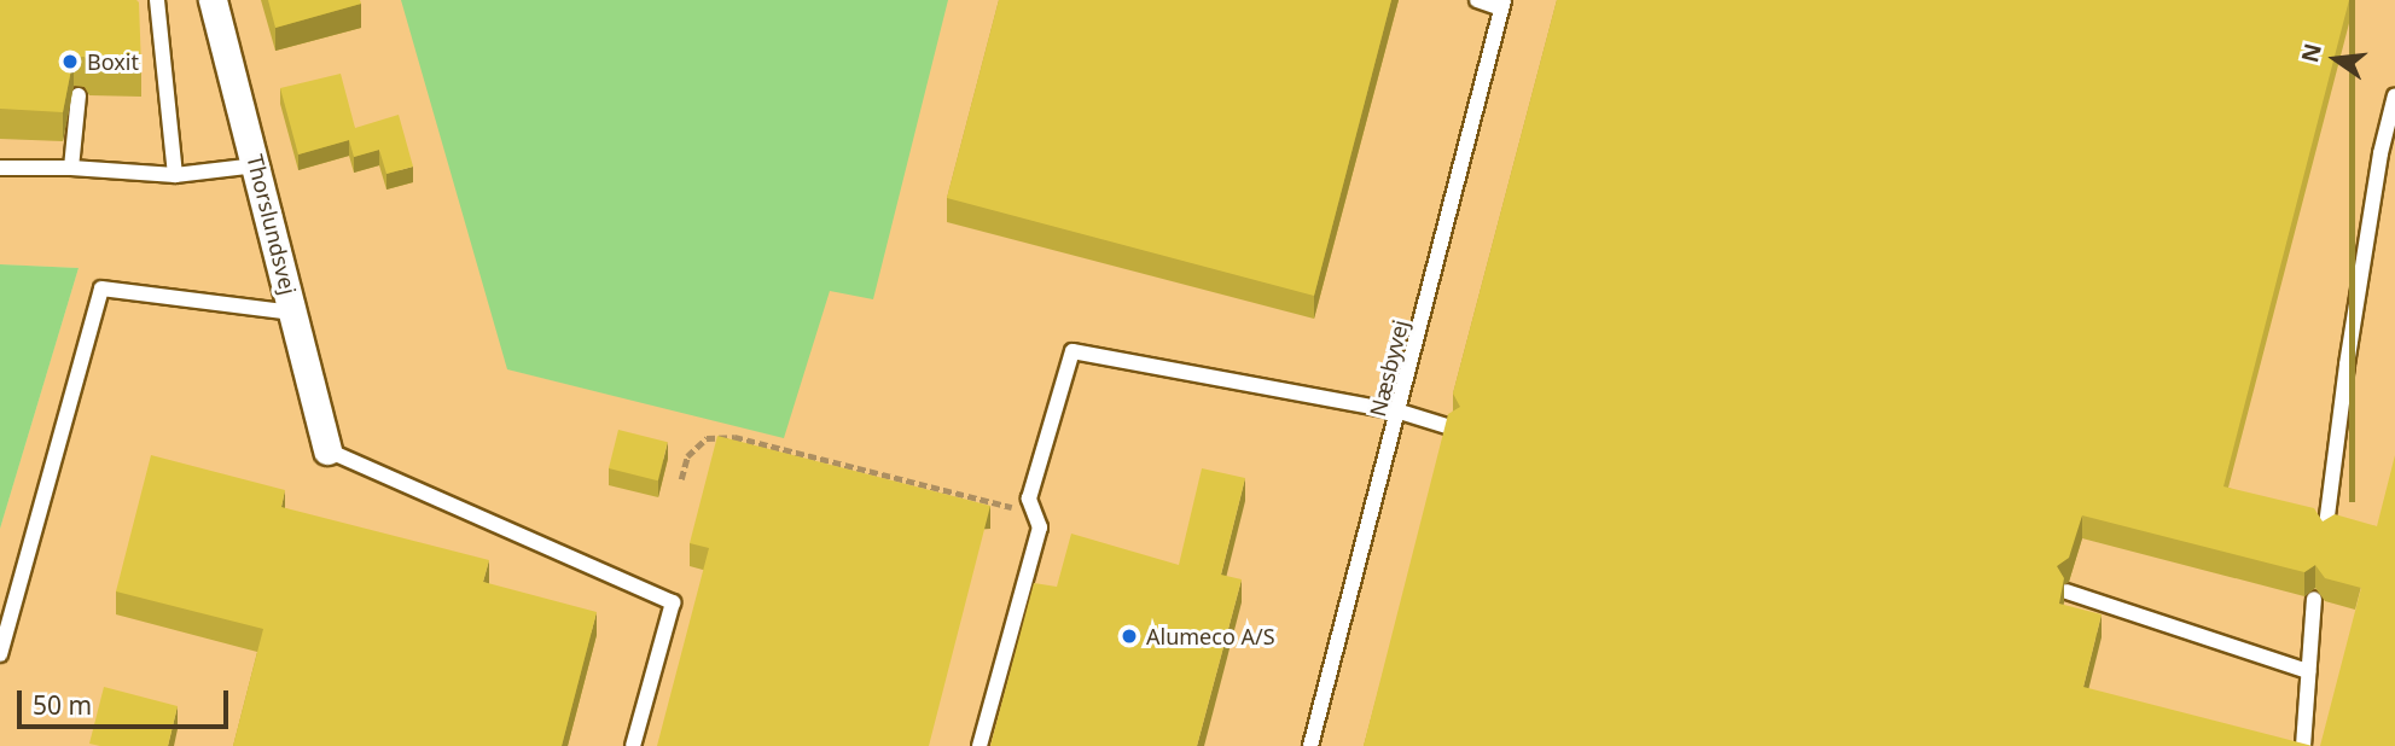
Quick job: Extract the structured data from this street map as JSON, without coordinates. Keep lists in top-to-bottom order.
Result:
{
  "streets": {
    "street": ["Thorslundsvej"],
    "lane": ["Næsbyvej"]
  },
  "places": ["Boxit", "Alumeco A/S"],
  "scale_bar": "50 m",
  "north": "left"
}
